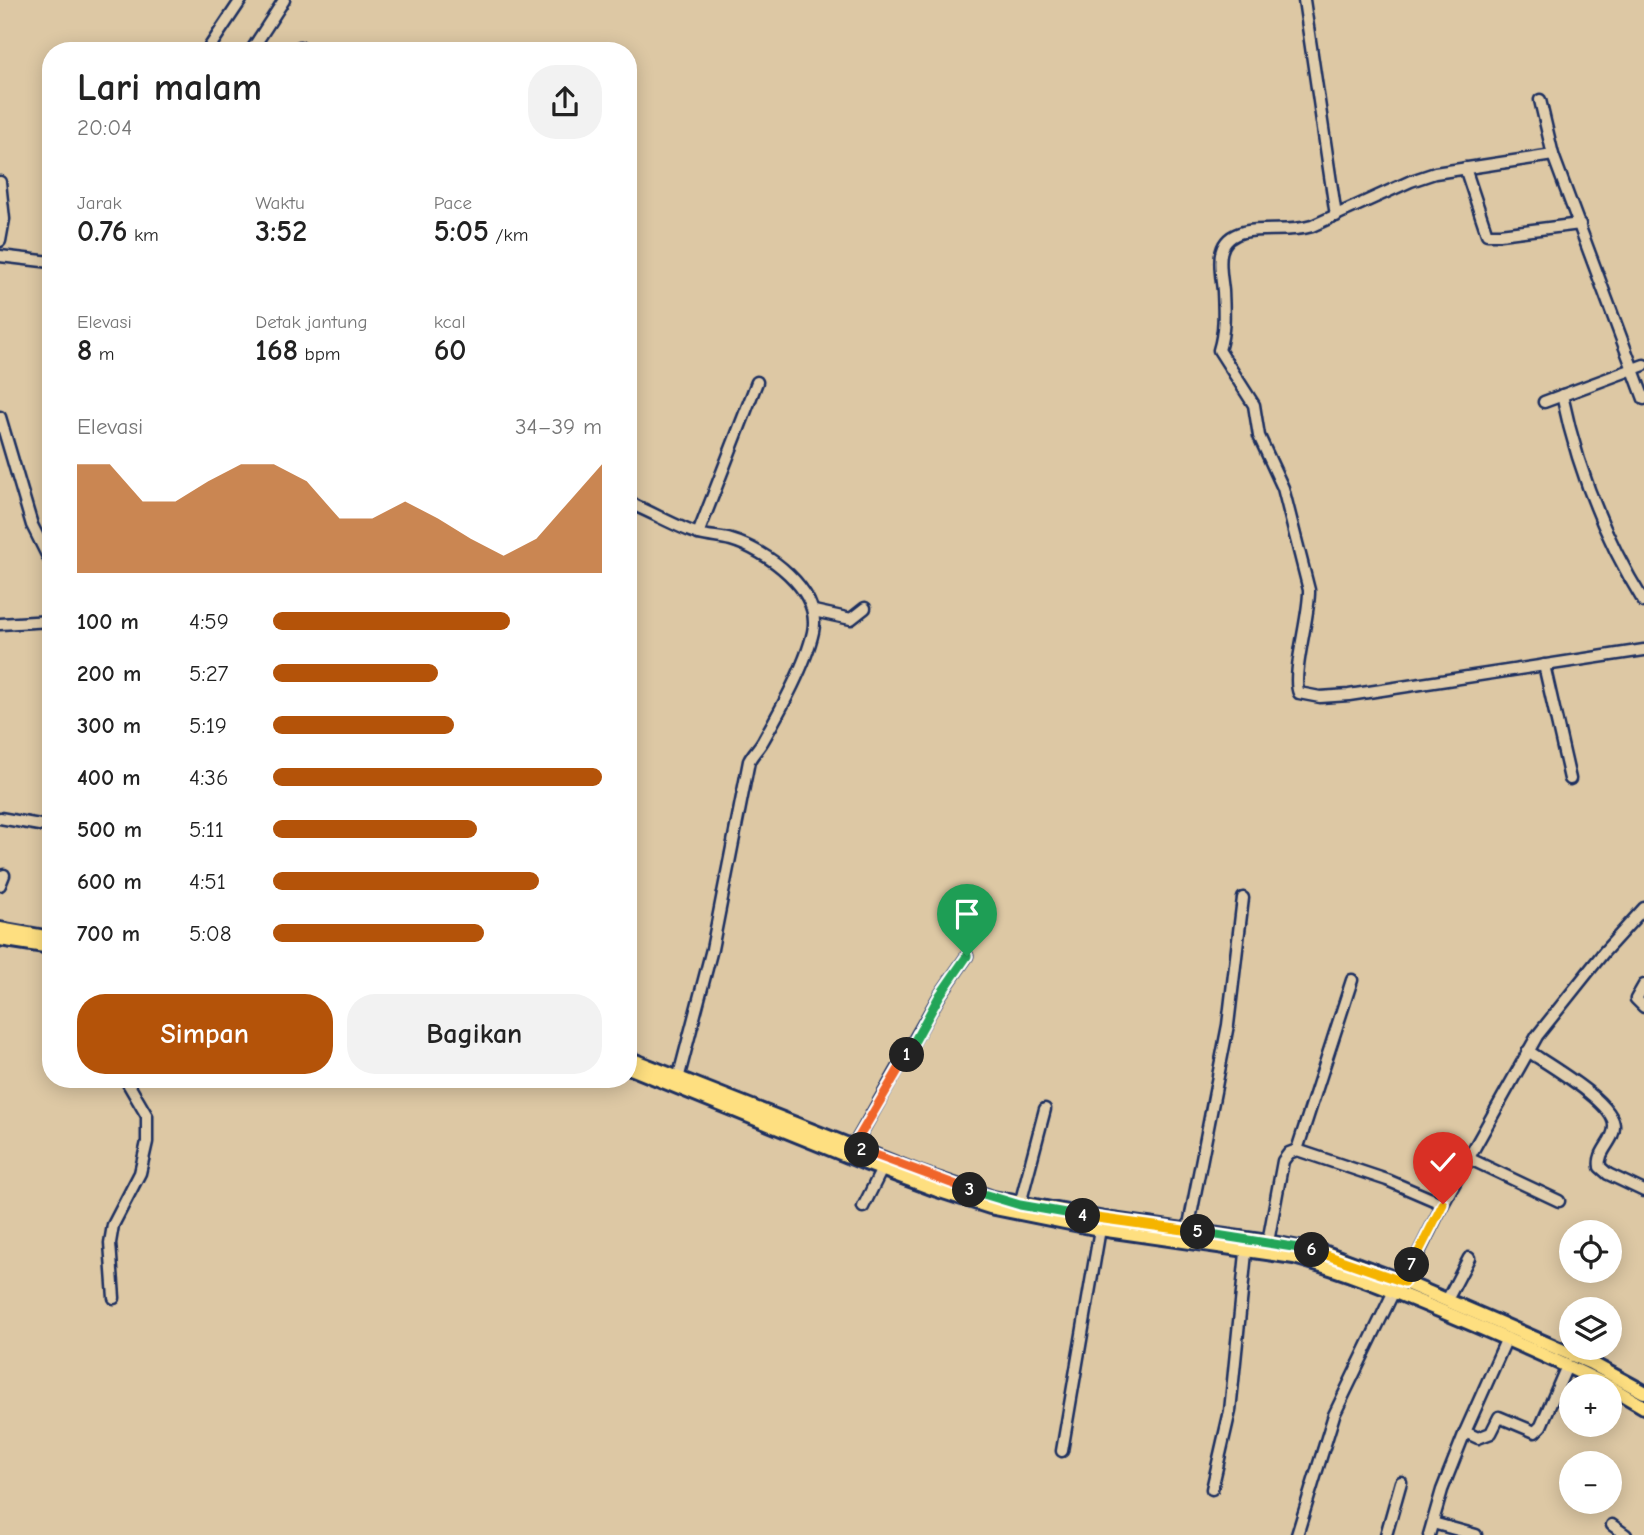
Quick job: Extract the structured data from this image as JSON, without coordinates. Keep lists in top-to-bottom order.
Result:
{
  "page": {
    "heading": ["Lari malam", "20:04"],
    "stats": [
      ["Jarak", "0.76 km"],
      ["Waktu", "3:52"],
      ["Pace", "5:05 /km"],
      ["Elevasi", "8 m"],
      ["Detak jantung", "168 bpm"],
      ["kcal", "60"]
    ],
    "chart": ["Elevasi", "34–39 m"],
    "list": [
      {
        "name": "100 m",
        "note": "4:59"
      },
      {
        "name": "200 m",
        "note": "5:27"
      },
      {
        "name": "300 m",
        "note": "5:19"
      },
      {
        "name": "400 m",
        "note": "4:36"
      },
      {
        "name": "500 m",
        "note": "5:11"
      },
      {
        "name": "600 m",
        "note": "4:51"
      },
      {
        "name": "700 m",
        "note": "5:08"
      }
    ],
    "buttons": ["Simpan", "Bagikan"],
    "pins": [
      "1",
      "2",
      "3",
      "4",
      "5",
      "6",
      "7"
    ],
    "map_buttons": ["+", "−"]
  }
}
